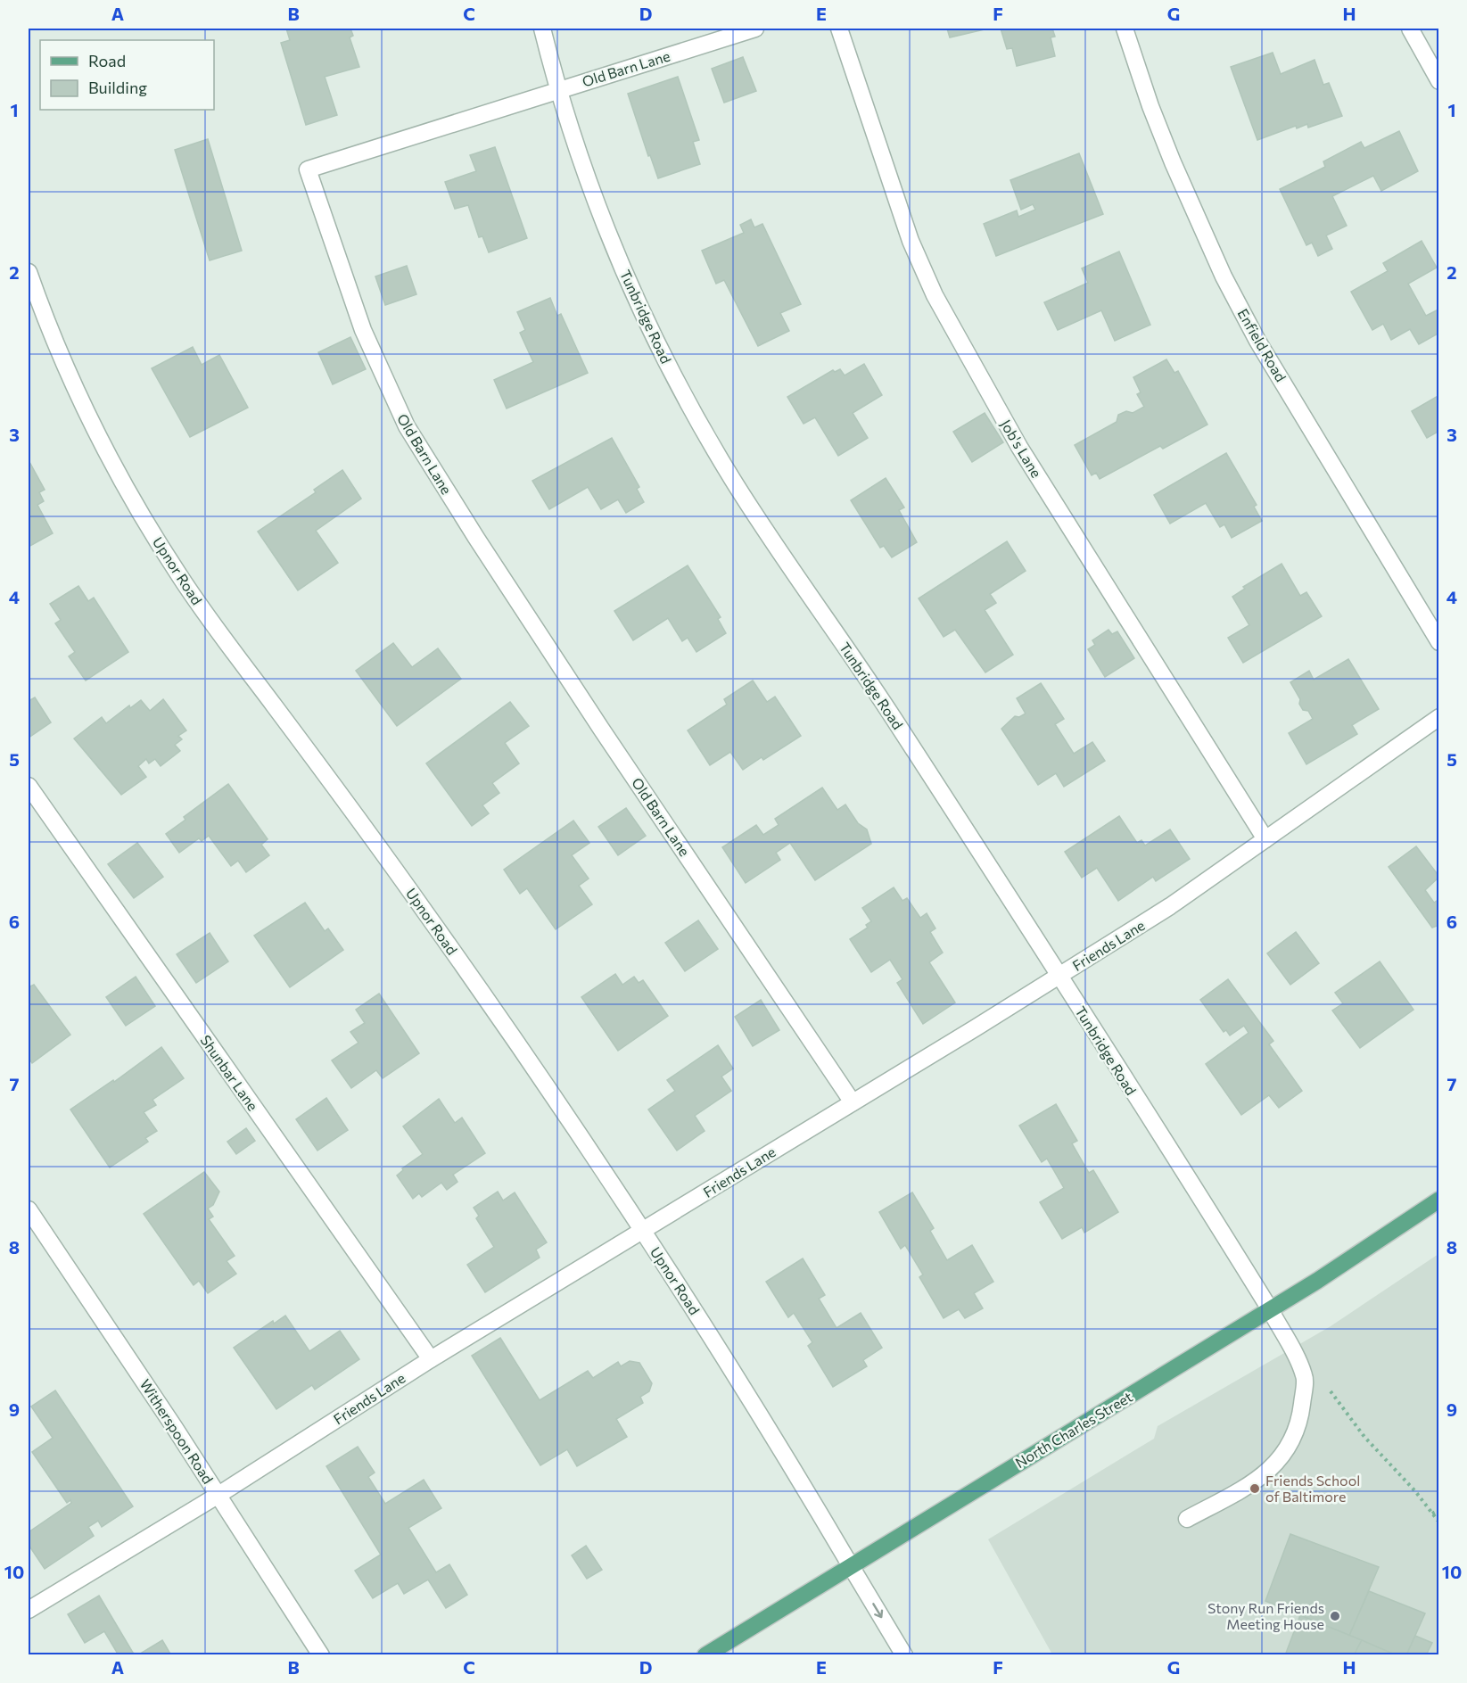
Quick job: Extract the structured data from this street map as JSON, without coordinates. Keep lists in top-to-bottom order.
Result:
{
  "streets": {
    "main road": ["North Charles Street"],
    "street": [
      "Old Barn Lane",
      "Tunbridge Road",
      "Enfield Road",
      "Job's Lane",
      "Upnor Road",
      "Friends Lane",
      "Shunbar Lane",
      "Witherspoon Road"
    ]
  },
  "crossings": [
    ["Old Barn Lane", "Tunbridge Road"],
    ["Old Barn Lane", "Friends Lane"],
    ["Tunbridge Road", "Friends Lane"],
    ["Tunbridge Road", "North Charles Street"],
    ["Job's Lane", "Friends Lane"],
    ["Upnor Road", "Friends Lane"],
    ["Upnor Road", "North Charles Street"],
    ["Friends Lane", "Shunbar Lane"],
    ["Friends Lane", "Witherspoon Road"]
  ],
  "places": ["Friends School of Baltimore", "Stony Run Friends Meeting House"],
  "legend": ["Road", "Building"],
  "grid": {
    "columns": [
      "A",
      "B",
      "C",
      "D",
      "E",
      "F",
      "G",
      "H"
    ],
    "rows": [
      "1",
      "2",
      "3",
      "4",
      "5",
      "6",
      "7",
      "8",
      "9",
      "10"
    ]
  }
}
